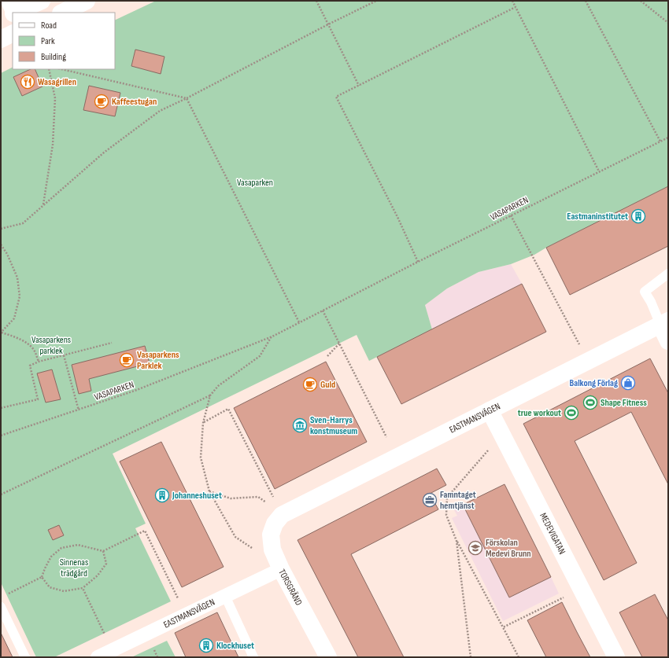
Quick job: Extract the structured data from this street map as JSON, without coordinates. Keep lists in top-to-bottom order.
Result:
{
  "streets": {
    "street": ["EASTMANSVÄGEN", "MEDEVIGATAN", "TORSGRÄND"],
    "path": ["VASAPARKEN"]
  },
  "crossings": [
    ["EASTMANSVÄGEN", "MEDEVIGATAN"],
    ["EASTMANSVÄGEN", "TORSGRÄND"]
  ],
  "parks": ["Vasaparken", "Vasaparkens parklek", "Sinnenas trädgård"],
  "places": {
    "restaurant": ["Wasagrillen"],
    "cafe": ["Kaffeestugan", "Vasaparkens Parklek", "Guld"],
    "building": ["Eastmaninstitutet", "Johanneshuset", "Klockhuset"],
    "shop": ["Balkong Förlag"],
    "sports": ["Shape Fitness", "true workout"],
    "museum": ["Sven-Harrys konstmuseum"],
    "office": ["Famntaget hemtjänst"],
    "school or university": ["Förskolan Medevi Brunn"]
  },
  "legend": ["Road", "Park", "Building"]
}
